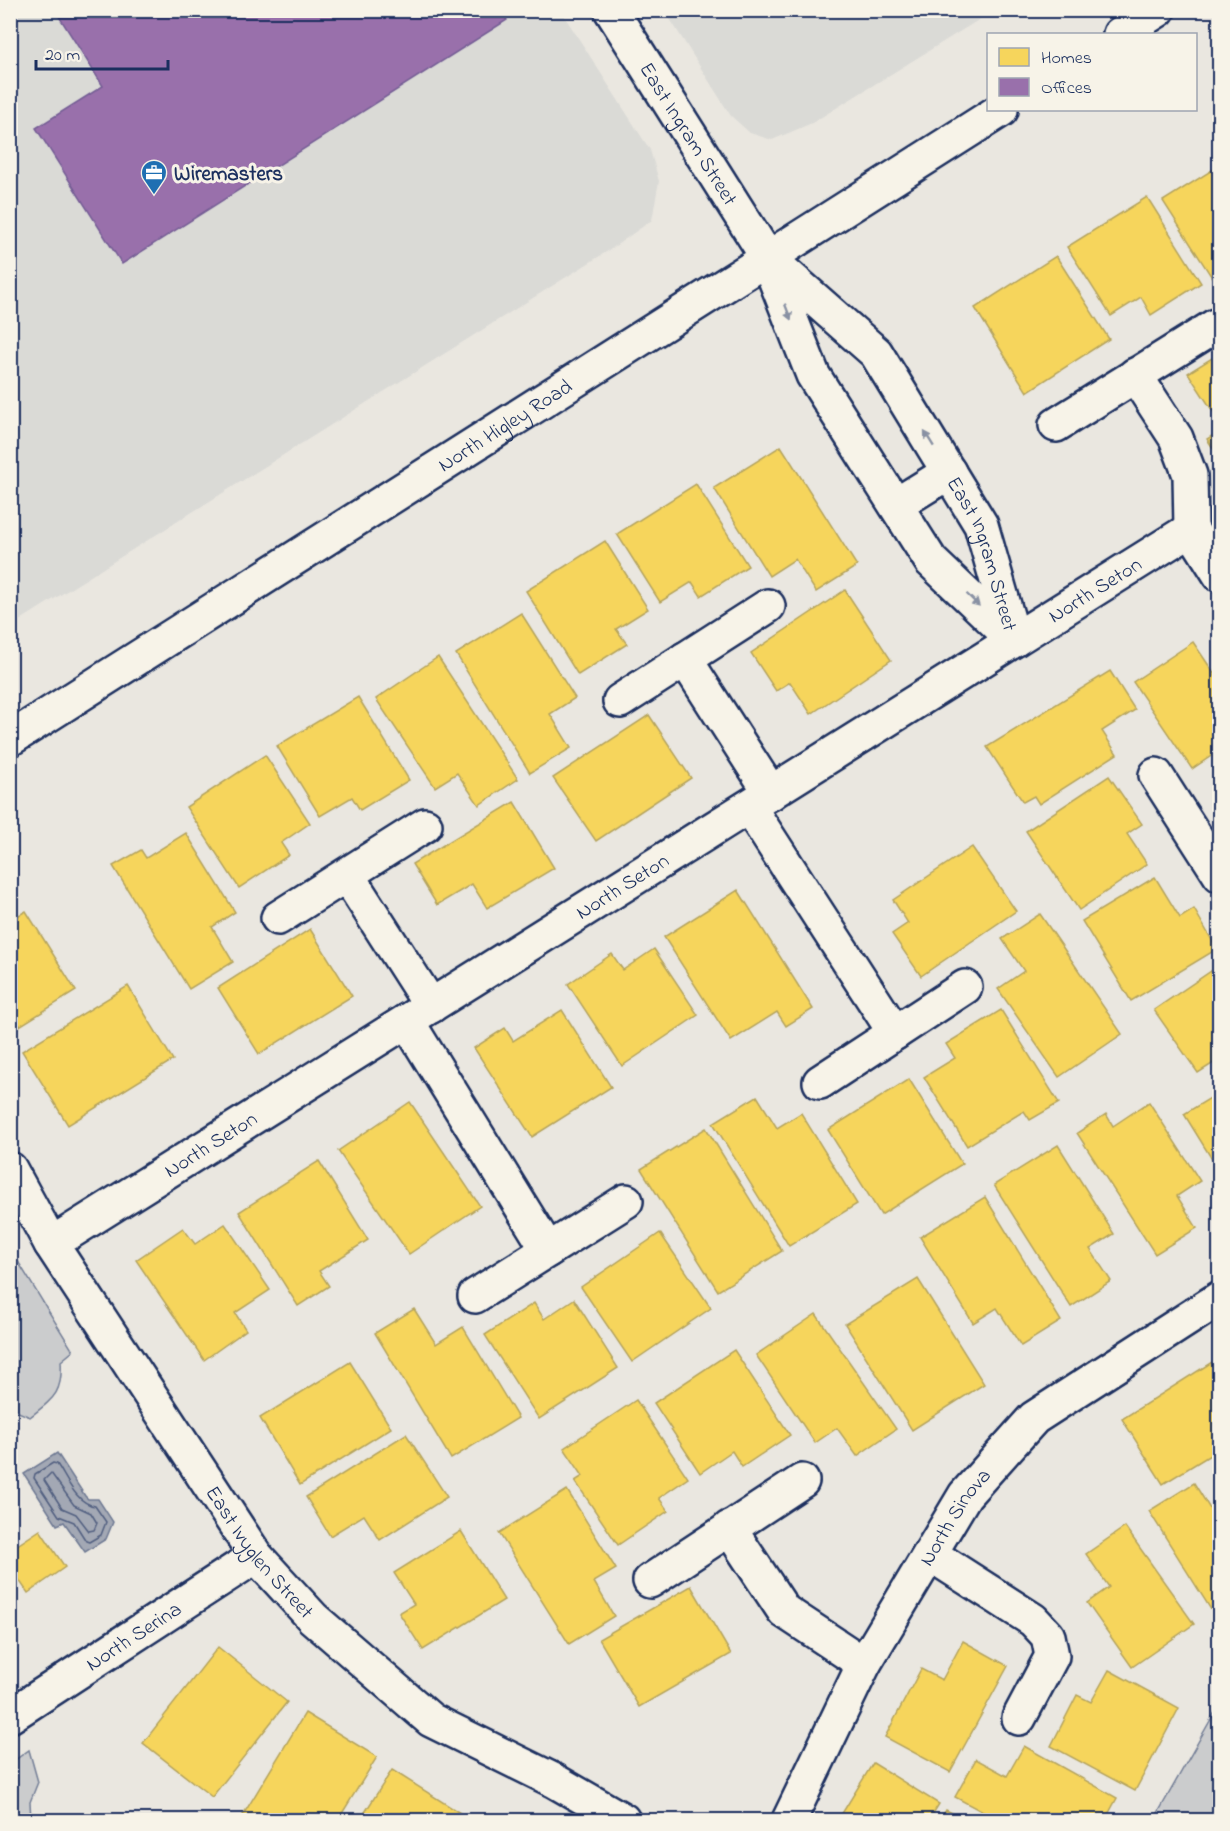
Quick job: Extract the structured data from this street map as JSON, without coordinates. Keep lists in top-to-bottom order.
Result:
{
  "streets": {
    "street": [
      "East Ingram Street",
      "North Higley Road",
      "North Seton",
      "North Sinova",
      "East Ivyglen Street",
      "North Serina"
    ]
  },
  "crossings": [
    ["East Ingram Street", "North Higley Road"],
    ["East Ingram Street", "North Seton"],
    ["North Seton", "East Ivyglen Street"],
    ["East Ivyglen Street", "North Serina"]
  ],
  "places": {
    "office": ["Wiremasters"]
  },
  "legend": ["Homes", "Offices"],
  "scale_bar": "20 m"
}
